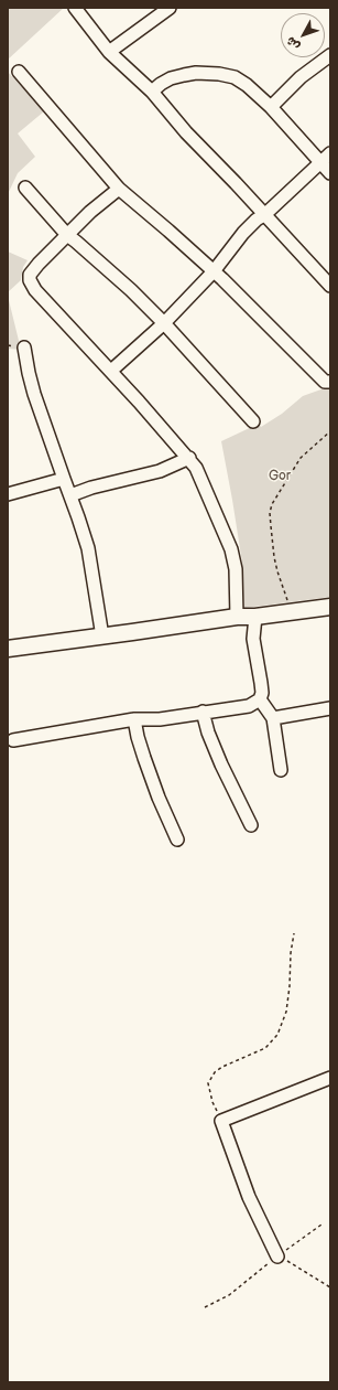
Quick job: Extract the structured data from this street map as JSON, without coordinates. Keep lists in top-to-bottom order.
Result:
{
  "parks": ["Gor"],
  "north": "bottom left"
}
